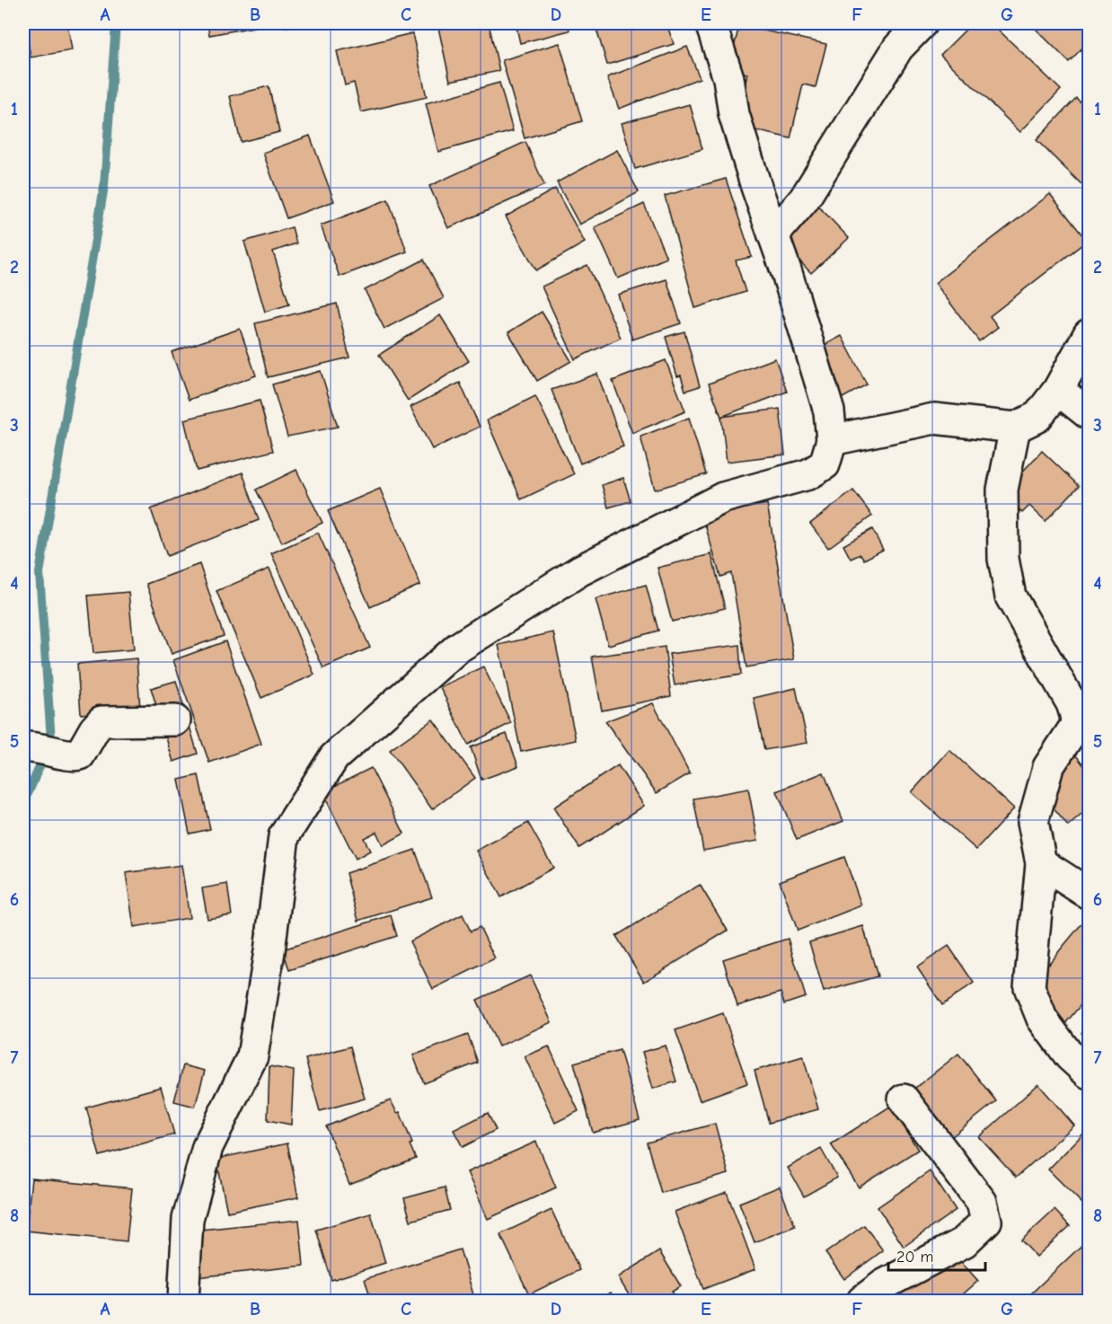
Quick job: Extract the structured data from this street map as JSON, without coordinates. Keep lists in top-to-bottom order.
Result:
{
  "scale_bar": "20 m",
  "grid": {
    "columns": [
      "A",
      "B",
      "C",
      "D",
      "E",
      "F",
      "G"
    ],
    "rows": [
      "1",
      "2",
      "3",
      "4",
      "5",
      "6",
      "7",
      "8"
    ]
  }
}
